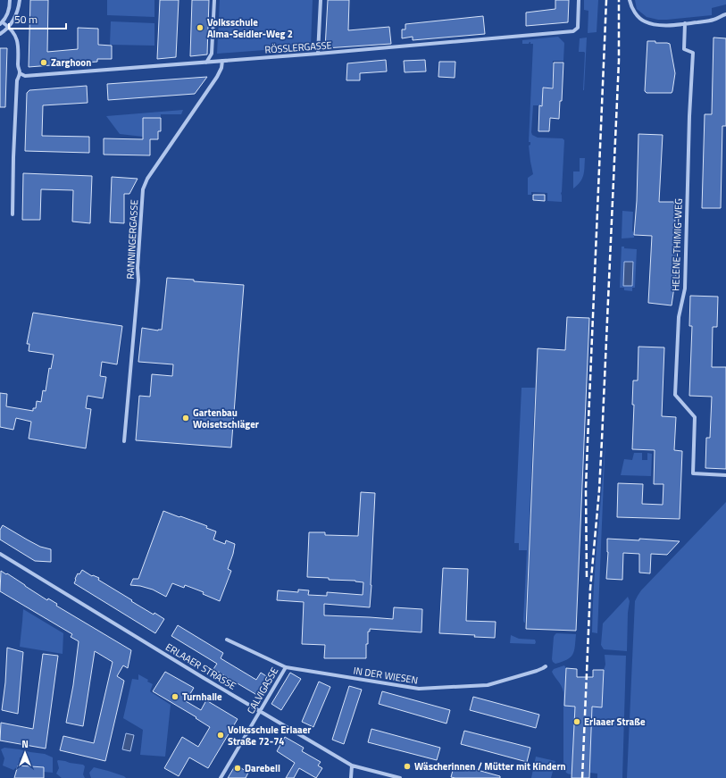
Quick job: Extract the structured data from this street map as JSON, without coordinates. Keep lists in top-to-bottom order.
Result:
{
  "streets": {
    "street": [
      "RÖSSLERGASSE",
      "RANNINGERGASSE",
      "HELENE-THIMIG-WEG",
      "ERLAAER STRASSE",
      "IN DER WIESEN",
      "CALVIGASSE"
    ]
  },
  "crossings": [
    ["RÖSSLERGASSE", "RANNINGERGASSE"],
    ["ERLAAER STRASSE", "CALVIGASSE"],
    ["IN DER WIESEN", "CALVIGASSE"]
  ],
  "places": [
    "Volksschule Alma-Seidler-Weg 2",
    "Zarghoon",
    "Gartenbau Woisetschläger",
    "Turnhalle",
    "Erlaaer Straße",
    "Volksschule Erlaaer Straße 72-74",
    "Wäscherinnen / Mütter mit Kindern",
    "Darebell"
  ],
  "scale_bar": "50 m",
  "north": "top"
}
